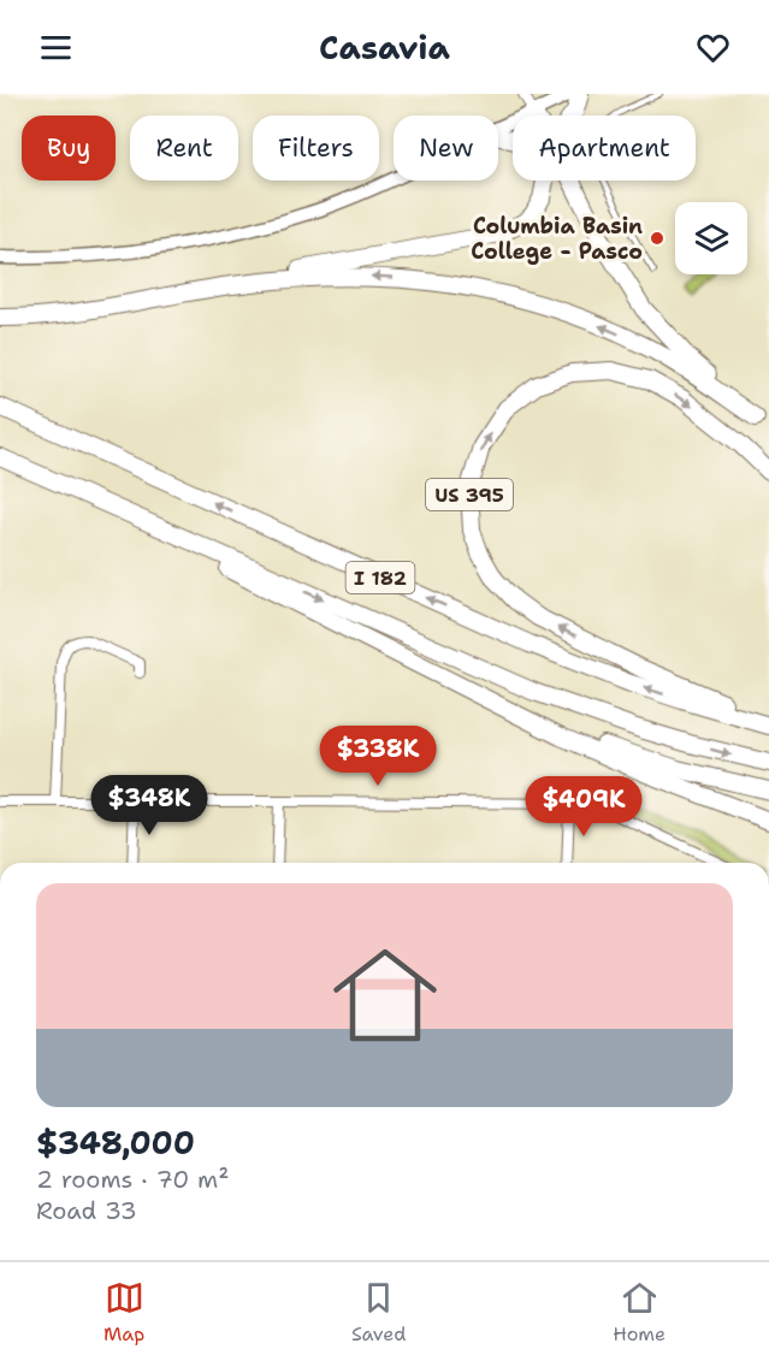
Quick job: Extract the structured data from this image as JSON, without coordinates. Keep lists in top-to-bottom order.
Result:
{
  "streets": {
    "highway": ["US 395", "I 182"]
  },
  "crossings": [
    ["US 395", "I 182"]
  ],
  "places": ["Columbia Basin College - Pasco"],
  "page": {
    "header": "Casavia",
    "chip": [
      "Buy",
      "Rent",
      "Filters",
      "New",
      "Apartment"
    ],
    "price": ["$338K", "$348K", "$409K"],
    "list": [
      {
        "name": "$348,000",
        "note": "2 rooms · 70 m² · Road 33"
      }
    ],
    "tabs": ["Map", "Saved", "Home"]
  }
}
